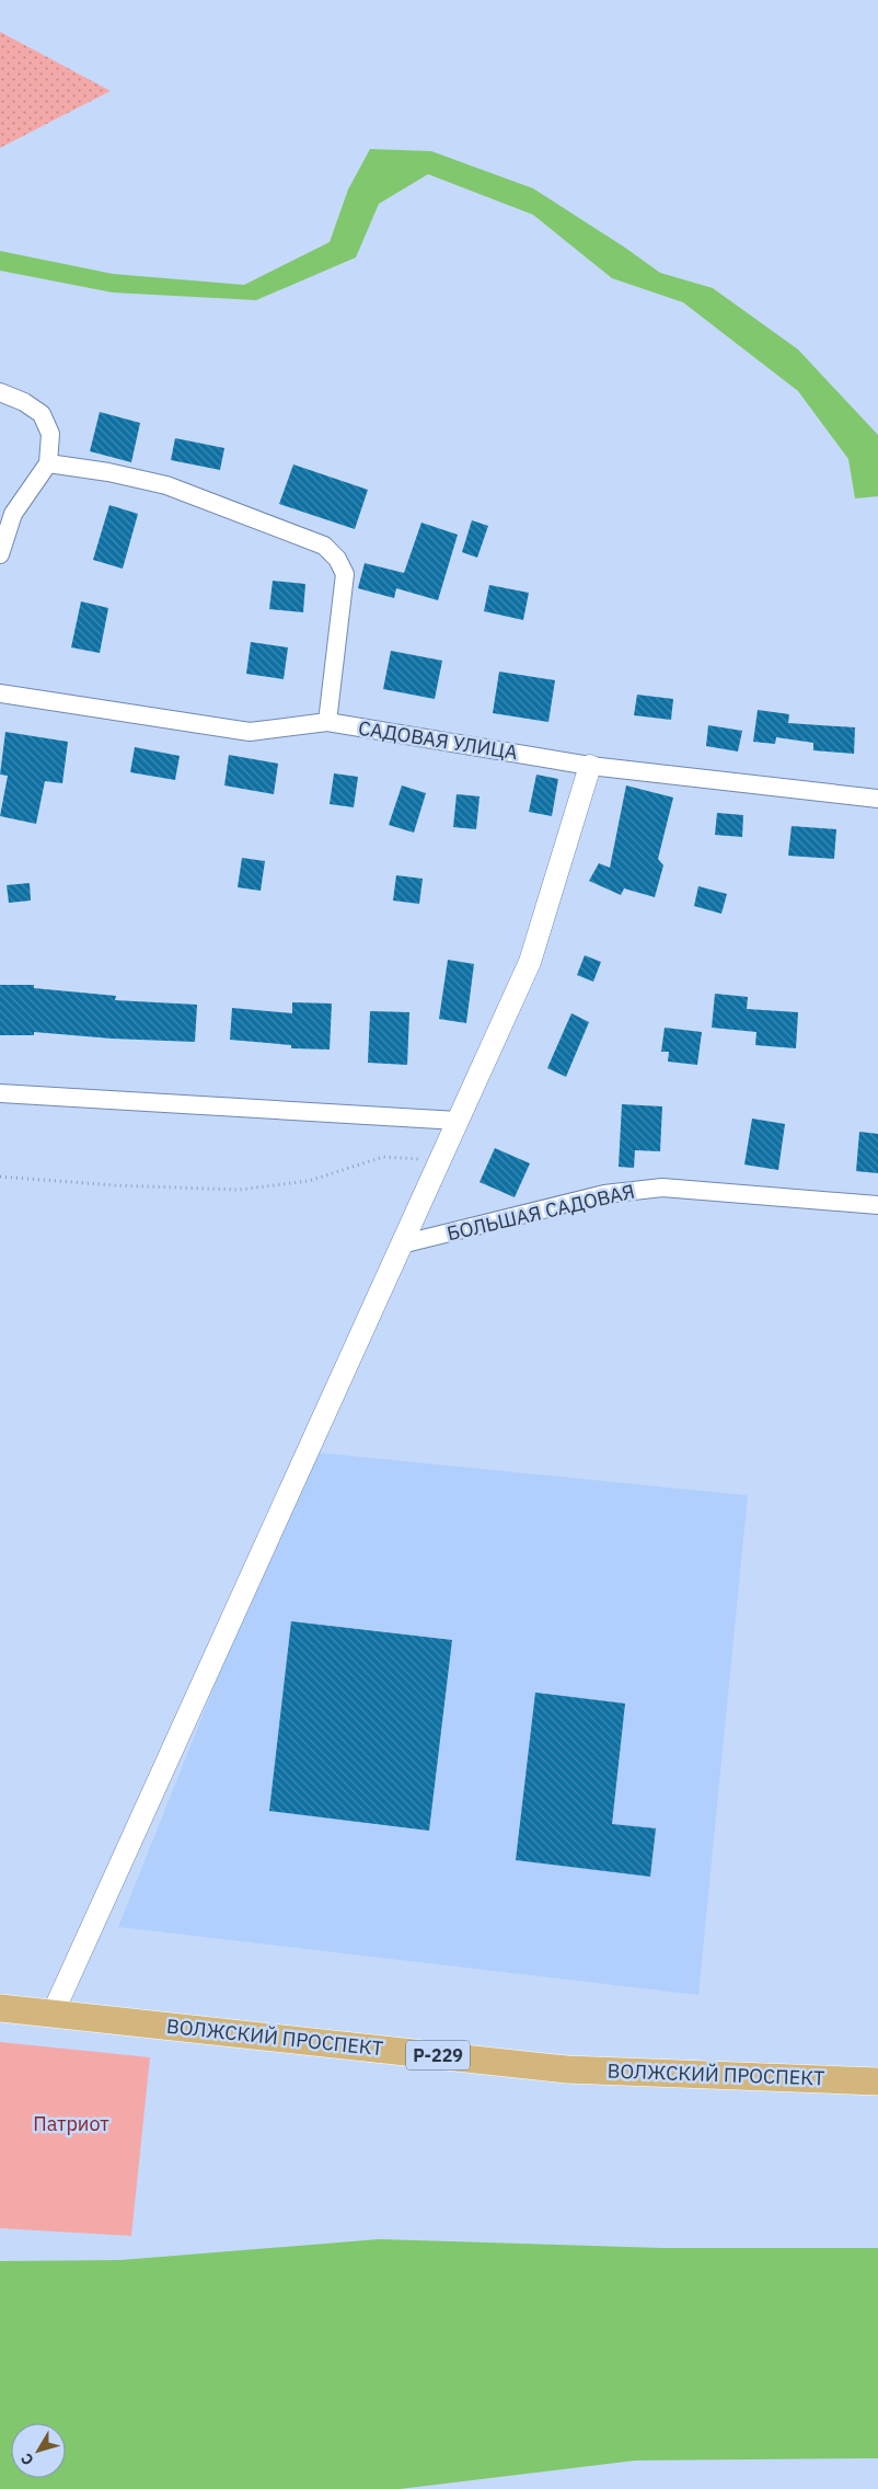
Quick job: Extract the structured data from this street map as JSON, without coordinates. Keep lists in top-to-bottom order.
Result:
{
  "streets": {
    "main road": ["ВОЛЖСКИЙ ПРОСПЕКТ", "Р-229"],
    "street": ["САДОВАЯ УЛИЦА", "БОЛЬШАЯ САДОВАЯ"]
  },
  "parks": ["Патриот"],
  "north": "bottom left"
}
